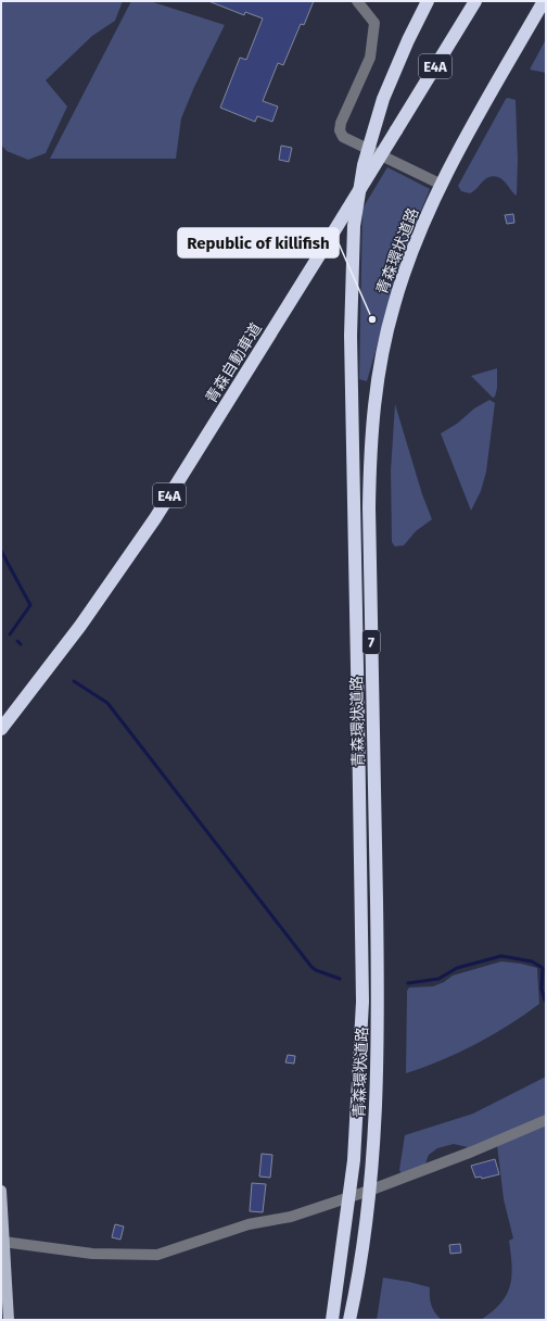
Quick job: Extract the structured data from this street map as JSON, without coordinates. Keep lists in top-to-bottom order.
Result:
{
  "streets": {
    "highway": [
      "E4A",
      "青森環状道路",
      "青森自動車道",
      "7"
    ]
  },
  "places": ["Republic of killifish"]
}
